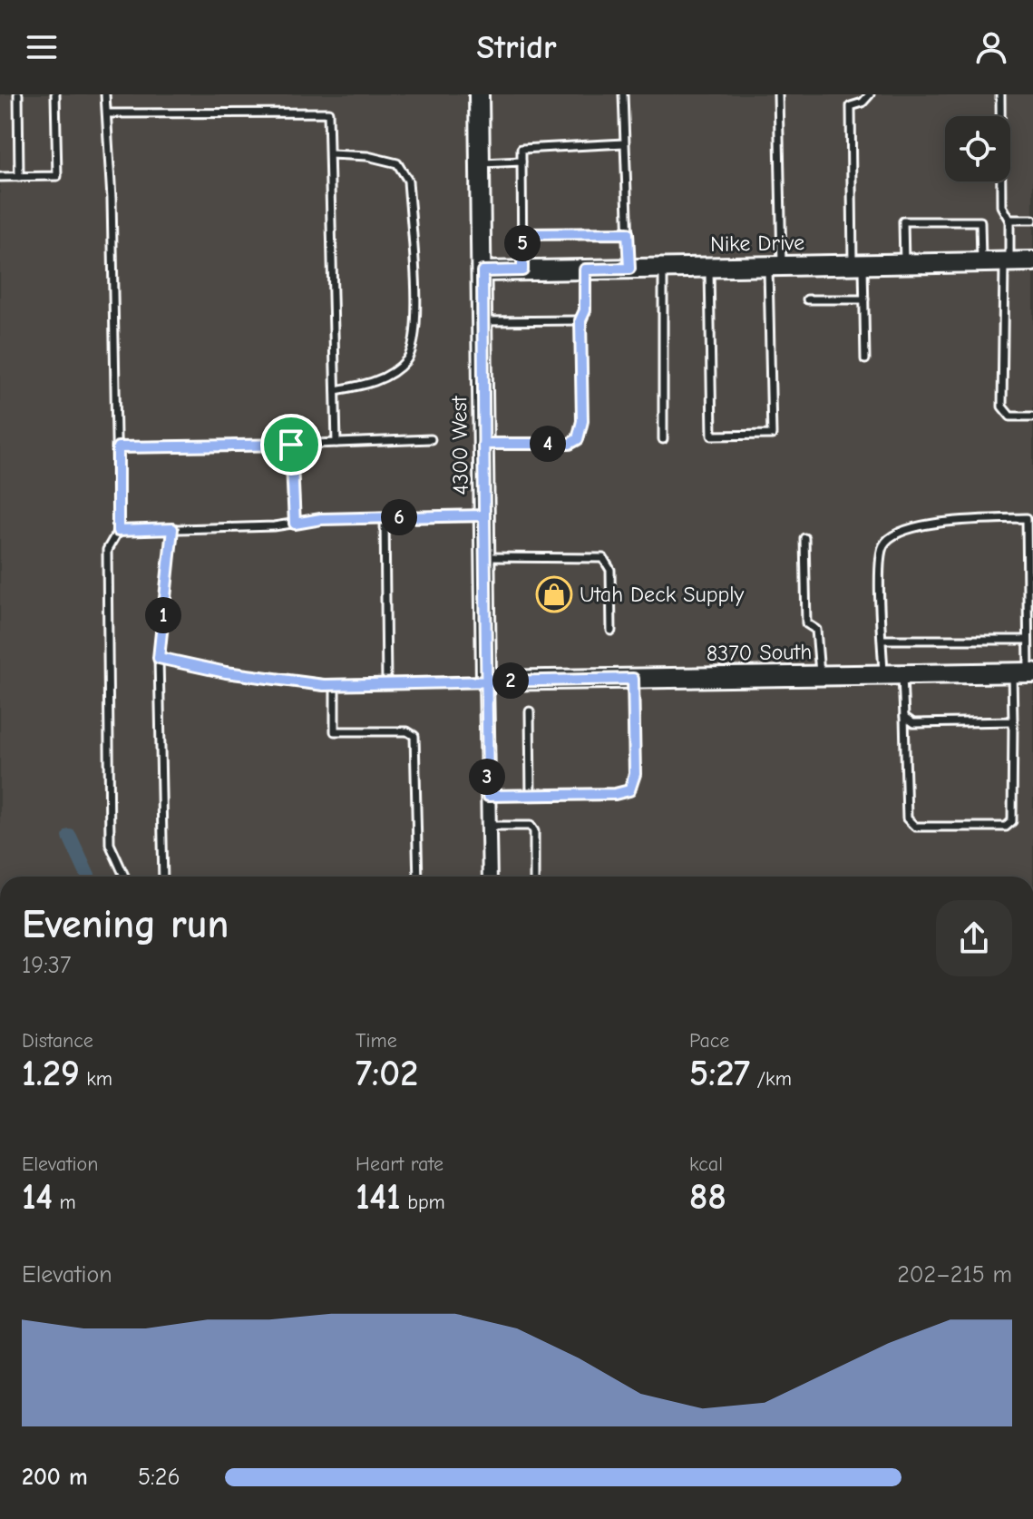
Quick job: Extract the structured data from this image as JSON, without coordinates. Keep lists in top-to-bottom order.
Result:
{
  "streets": {
    "street": ["Nike Drive", "4300 West", "8370 South"]
  },
  "crossings": [
    ["Nike Drive", "4300 West"],
    ["4300 West", "8370 South"]
  ],
  "places": {
    "shop": ["Utah Deck Supply"]
  },
  "page": {
    "header": "Stridr",
    "pins": [
      "5",
      "4",
      "6",
      "1",
      "2",
      "3"
    ],
    "heading": ["Evening run", "19:37"],
    "stats": [
      ["Distance", "1.29 km"],
      ["Time", "7:02"],
      ["Pace", "5:27 /km"],
      ["Elevation", "14 m"],
      ["Heart rate", "141 bpm"],
      ["kcal", "88"]
    ],
    "chart": ["Elevation", "202–215 m"],
    "list": [
      {
        "name": "200 m",
        "note": "5:26"
      }
    ]
  }
}
